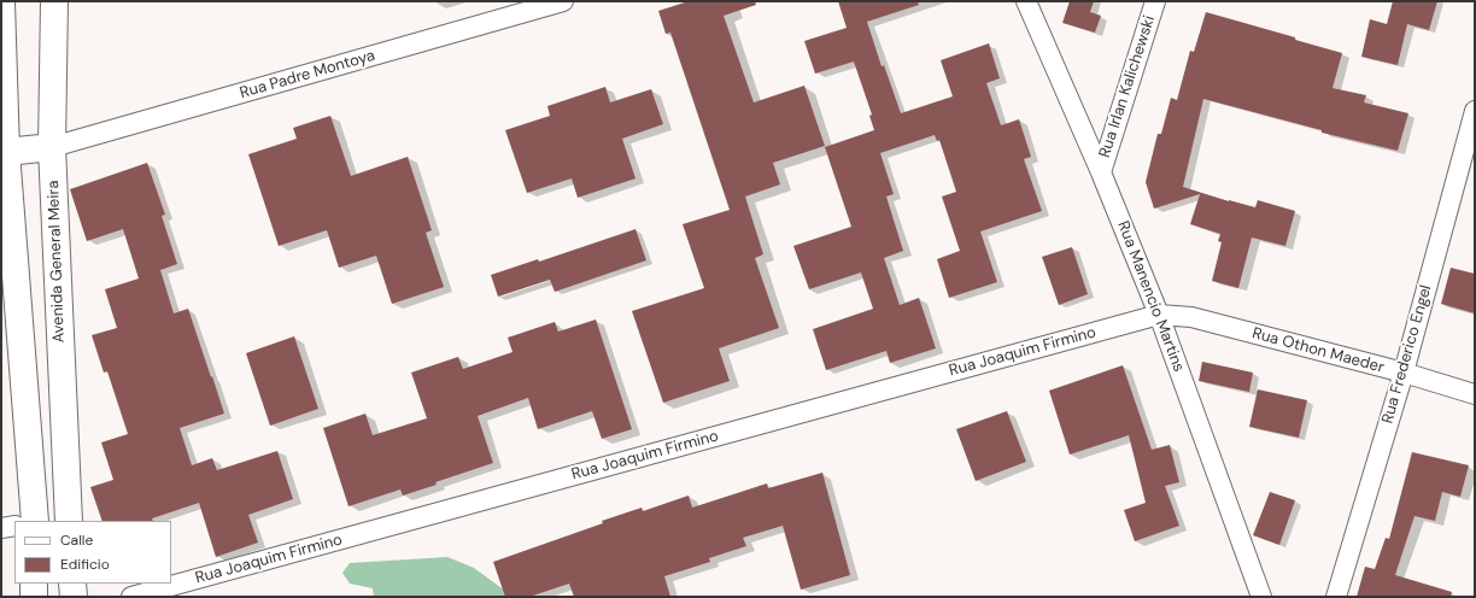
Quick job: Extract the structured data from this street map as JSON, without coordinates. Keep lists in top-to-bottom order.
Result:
{
  "streets": {
    "main road": ["Avenida General Meira"],
    "street": [
      "Rua Padre Montoya",
      "Rua Irlan Kalichewski",
      "Rua Manencio Martins",
      "Rua Othon Maeder",
      "Rua Joaquim Firmino",
      "Rua Frederico Engel"
    ]
  },
  "crossings": [
    ["Rua Padre Montoya", "Avenida General Meira"],
    ["Rua Irlan Kalichewski", "Rua Manencio Martins"],
    ["Rua Manencio Martins", "Rua Othon Maeder"],
    ["Rua Manencio Martins", "Rua Joaquim Firmino"],
    ["Rua Othon Maeder", "Rua Joaquim Firmino"],
    ["Rua Othon Maeder", "Rua Frederico Engel"]
  ],
  "legend": ["Calle", "Edificio"]
}
